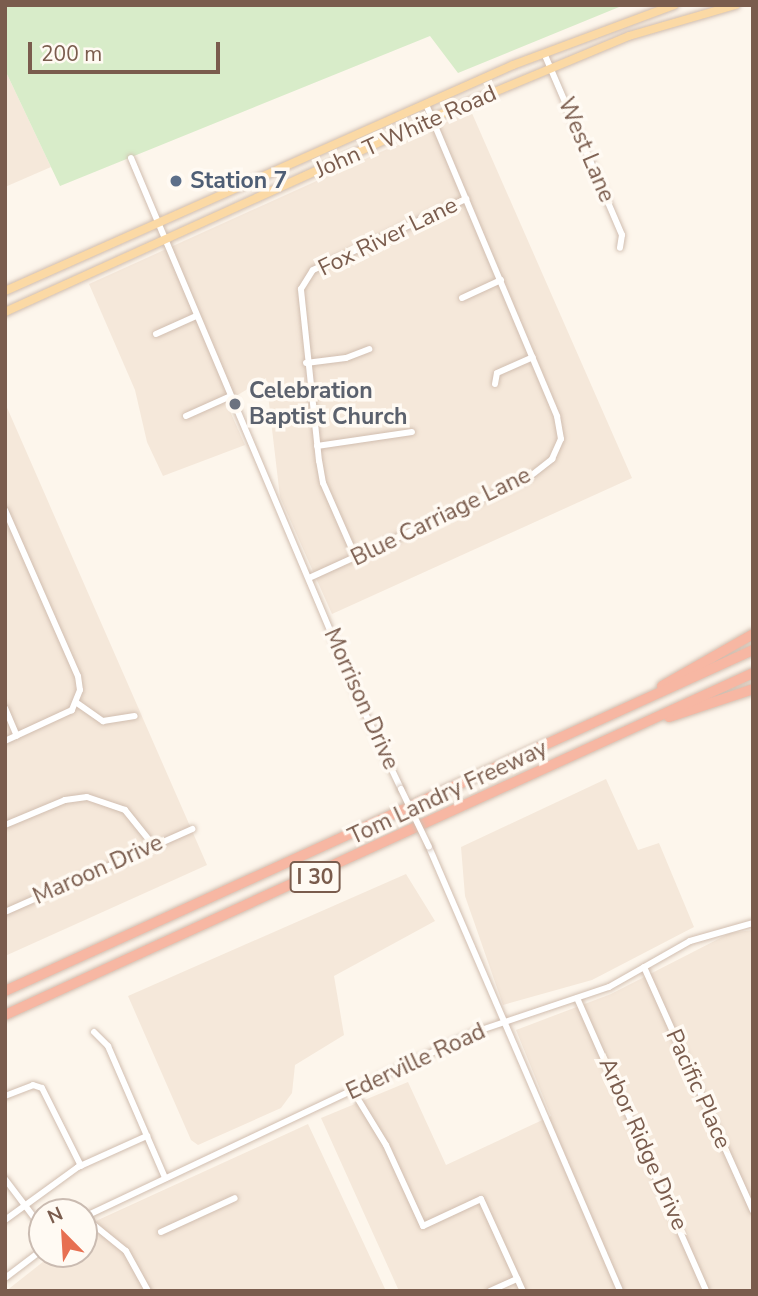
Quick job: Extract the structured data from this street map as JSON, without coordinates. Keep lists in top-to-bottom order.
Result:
{
  "streets": {
    "highway": ["Tom Landry Freeway", "I 30"],
    "main road": ["John T White Road"],
    "street": [
      "West Lane",
      "Fox River Lane",
      "Blue Carriage Lane",
      "Morrison Drive",
      "Maroon Drive",
      "Ederville Road",
      "Pacific Place",
      "Arbor Ridge Drive"
    ]
  },
  "crossings": [
    ["John T White Road", "West Lane"],
    ["John T White Road", "Morrison Drive"],
    ["Fox River Lane", "Blue Carriage Lane"],
    ["Blue Carriage Lane", "Morrison Drive"],
    ["Morrison Drive", "Ederville Road"],
    ["Ederville Road", "Pacific Place"],
    ["Ederville Road", "Arbor Ridge Drive"]
  ],
  "places": ["Station 7", "Celebration Baptist Church"],
  "scale_bar": "200 m",
  "north": "top left"
}
